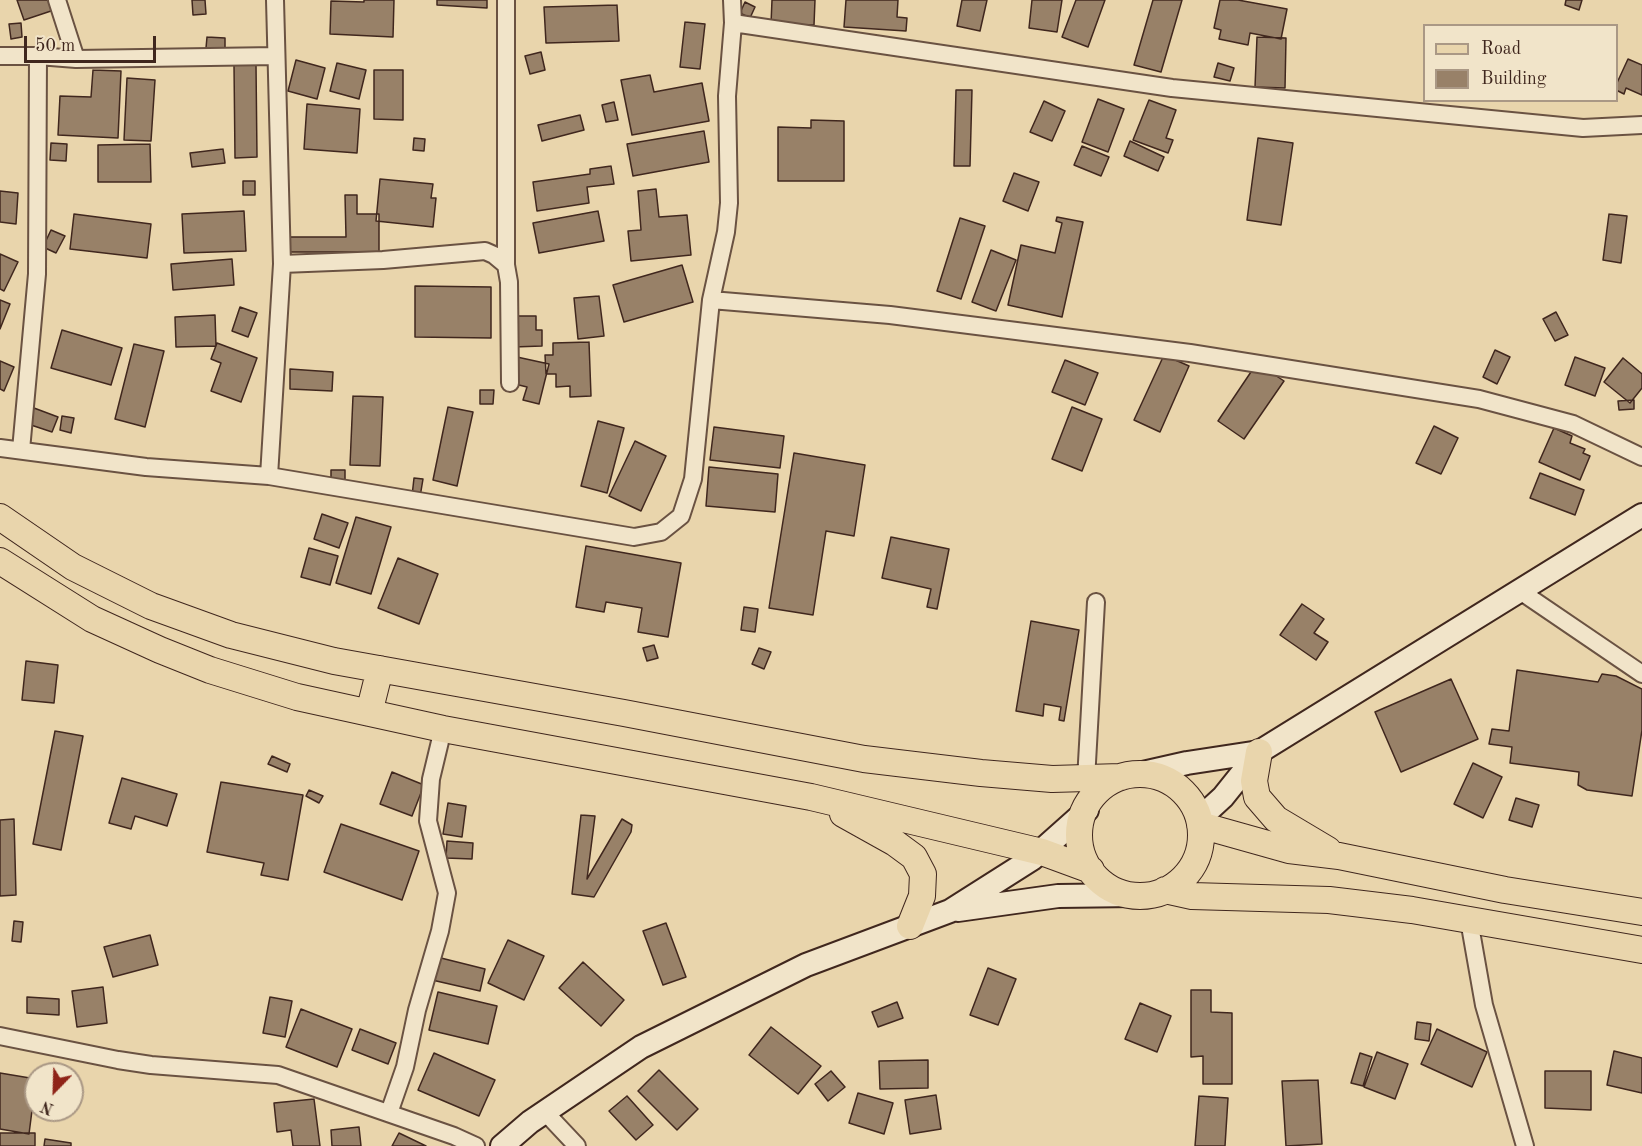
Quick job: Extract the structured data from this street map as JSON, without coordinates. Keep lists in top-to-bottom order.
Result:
{
  "legend": ["Road", "Building"],
  "scale_bar": "50 m",
  "north": "bottom left"
}
